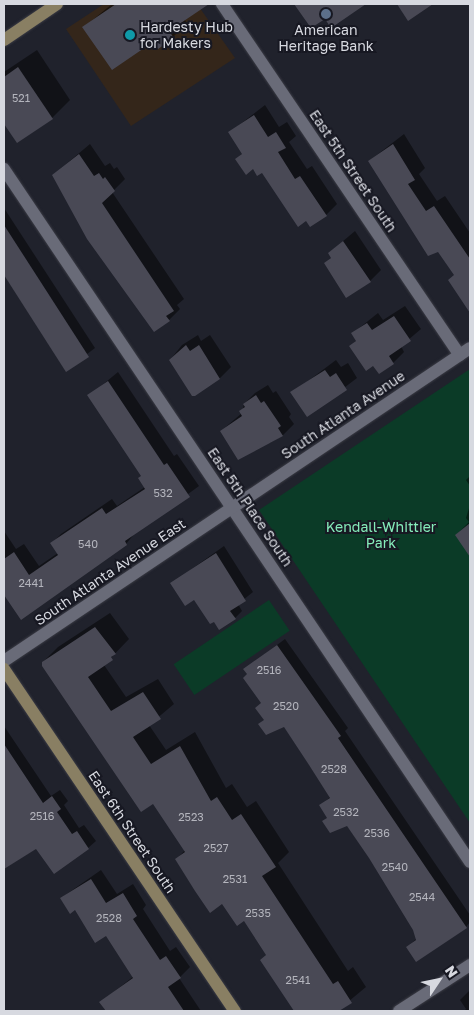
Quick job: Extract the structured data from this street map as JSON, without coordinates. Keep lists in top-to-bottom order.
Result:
{
  "streets": {
    "street": [
      "East 5th Street South",
      "South Atlanta Avenue",
      "East 5th Place South",
      "South Atlanta Avenue East",
      "East 6th Street South"
    ]
  },
  "crossings": [
    ["East 5th Street South", "South Atlanta Avenue"],
    ["South Atlanta Avenue", "East 5th Place South"],
    ["South Atlanta Avenue", "South Atlanta Avenue East"],
    ["East 5th Place South", "South Atlanta Avenue East"]
  ],
  "parks": ["Kendall-Whittier Park"],
  "places": ["American Heritage Bank", "Hardesty Hub for Makers"],
  "house_numbers": [
    "521",
    "532",
    "540",
    "2441",
    "2516",
    "2520",
    "2528",
    "2532",
    "2516",
    "2523",
    "2536",
    "2527",
    "2540",
    "2531",
    "2544",
    "2535",
    "2528",
    "2541"
  ],
  "north": "top right"
}
